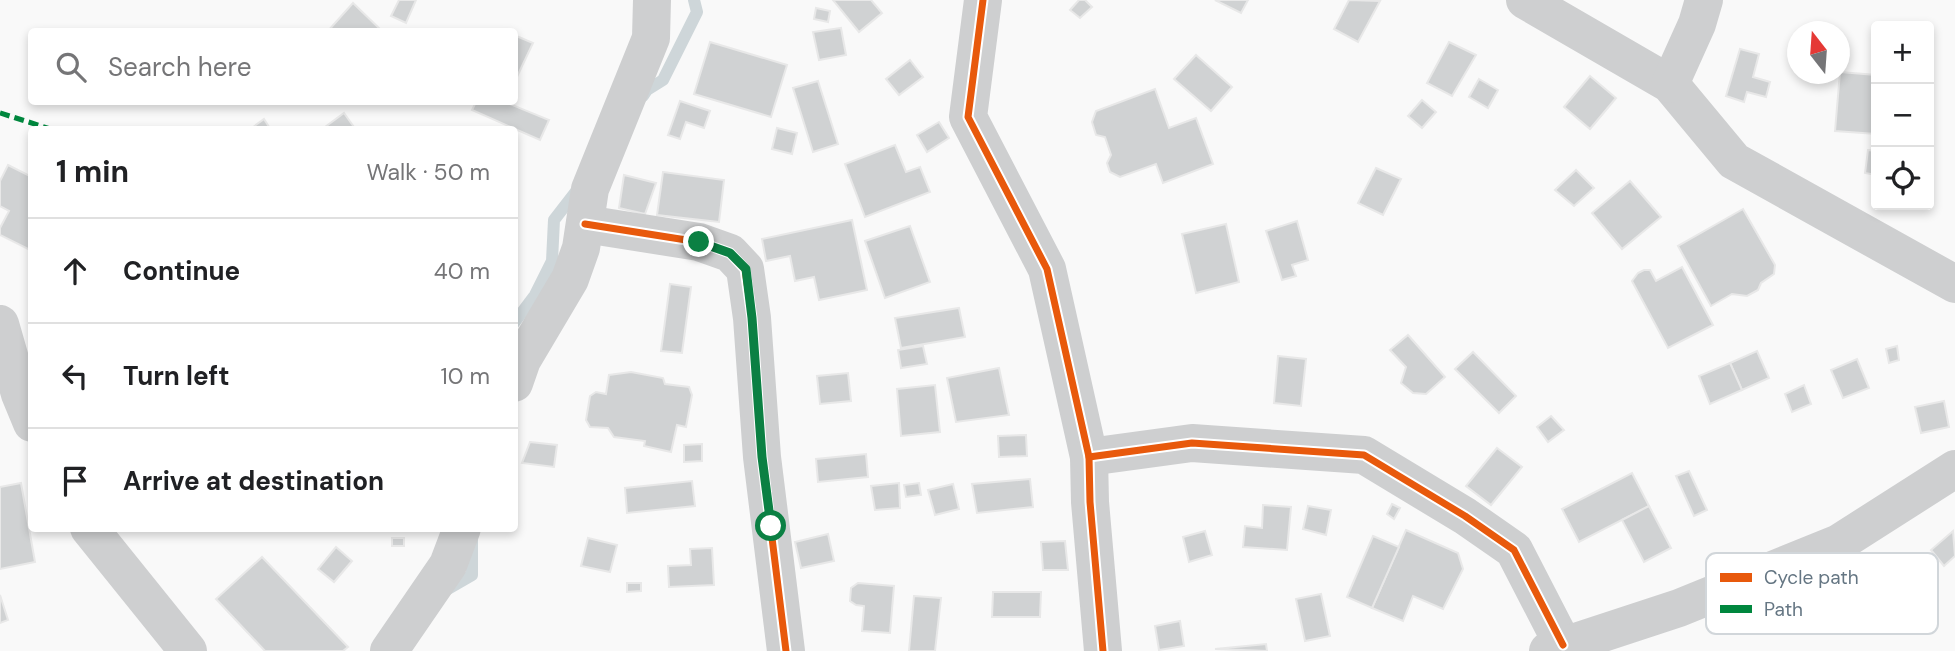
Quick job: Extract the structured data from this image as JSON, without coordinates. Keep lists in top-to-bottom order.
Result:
{
  "legend": ["Cycle path", "Path"],
  "north": "top",
  "page": {
    "map_buttons": ["+", "−"],
    "search": "Search here",
    "heading": ["1 min", "Walk · 50 m"],
    "list": [
      ["Continue", "40 m"],
      ["Turn left", "10 m"],
      "Arrive at destination"
    ]
  }
}
